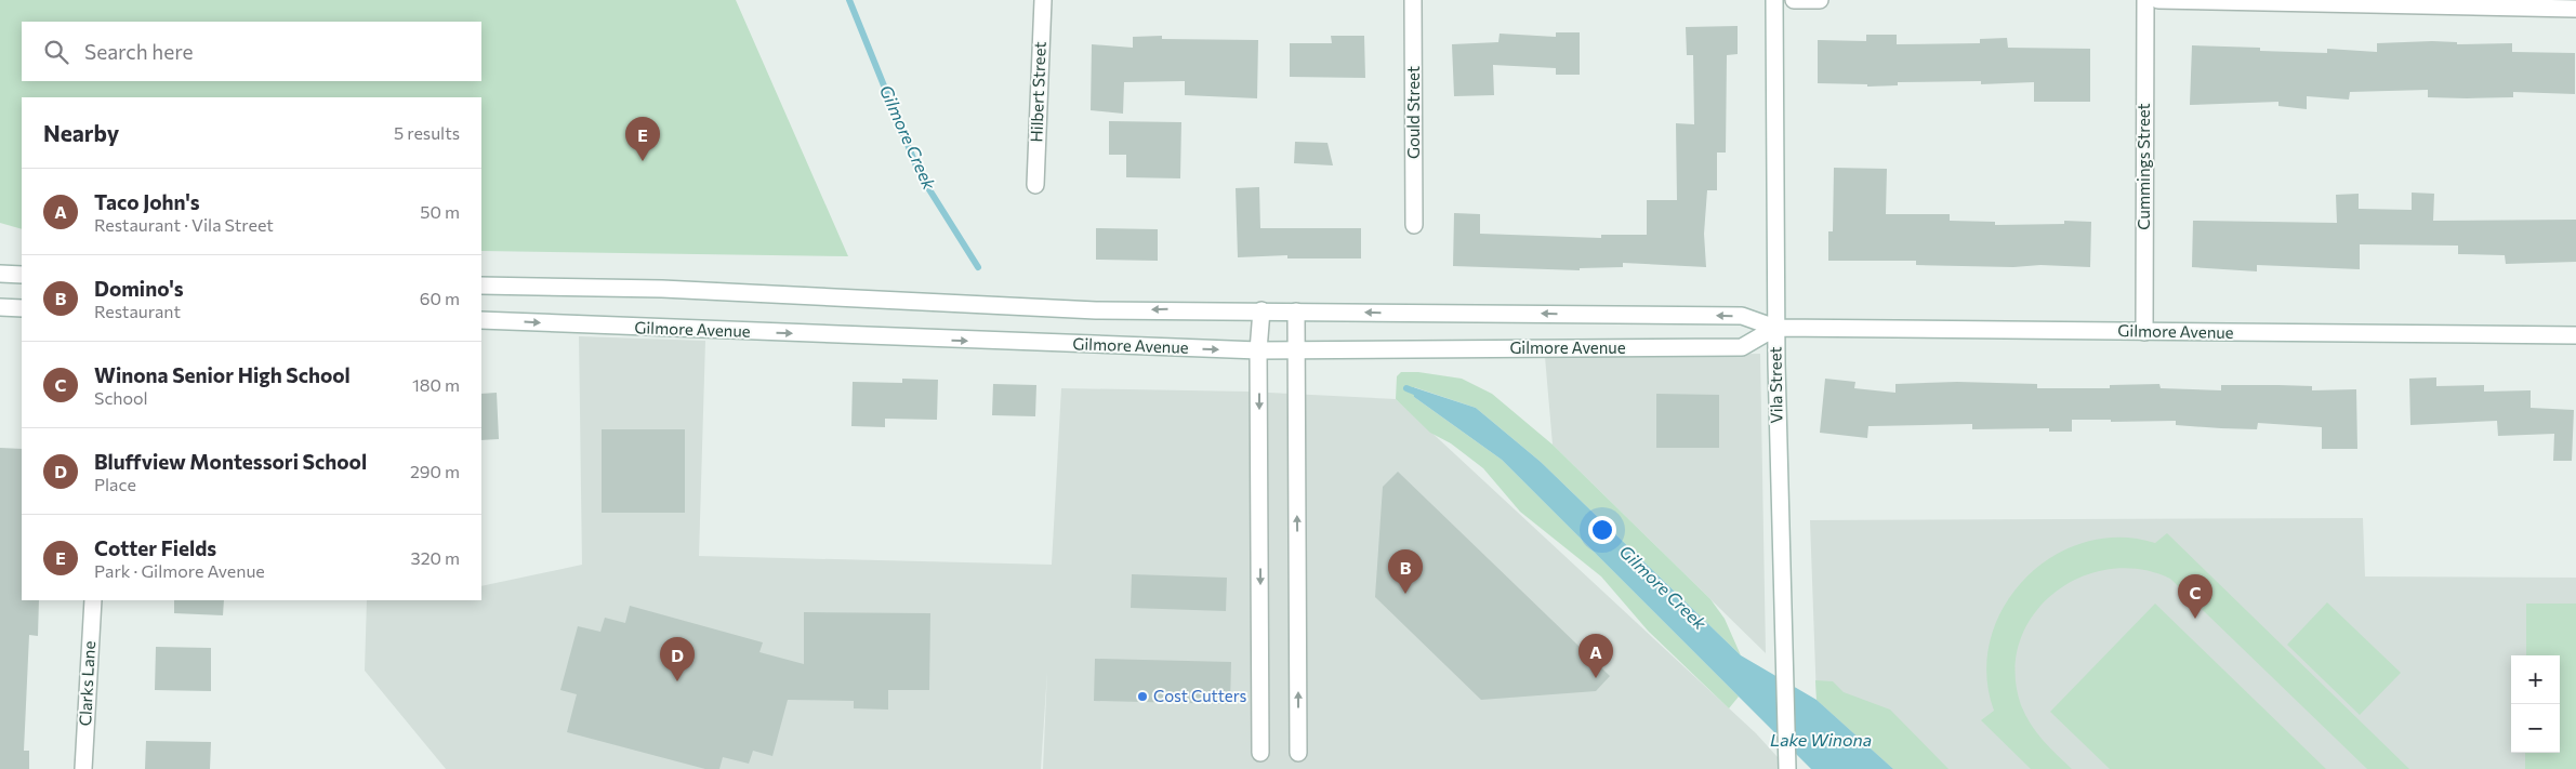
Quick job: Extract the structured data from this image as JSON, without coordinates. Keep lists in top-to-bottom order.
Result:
{
  "streets": {
    "street": [
      "Hilbert Street",
      "Gould Street",
      "Cummings Street",
      "Gilmore Avenue",
      "Vila Street",
      "Clarks Lane"
    ]
  },
  "crossings": [
    ["Cummings Street", "Gilmore Avenue"],
    ["Gilmore Avenue", "Vila Street"]
  ],
  "water": ["Gilmore Creek", "Lake Winona"],
  "places": ["Cost Cutters"],
  "page": {
    "search": "Search here",
    "heading": ["Nearby", "5 results"],
    "pins": [
      "E",
      "B",
      "C",
      "A",
      "D"
    ],
    "list": [
      {
        "mark": "A",
        "name": "Taco John's",
        "note": "Restaurant · Vila Street",
        "value": "50 m"
      },
      {
        "mark": "B",
        "name": "Domino's",
        "note": "Restaurant",
        "value": "60 m"
      },
      {
        "mark": "C",
        "name": "Winona Senior High School",
        "note": "School",
        "value": "180 m"
      },
      {
        "mark": "D",
        "name": "Bluffview Montessori School",
        "note": "Place",
        "value": "290 m"
      },
      {
        "mark": "E",
        "name": "Cotter Fields",
        "note": "Park · Gilmore Avenue",
        "value": "320 m"
      }
    ],
    "map_buttons": ["+", "−"]
  }
}
